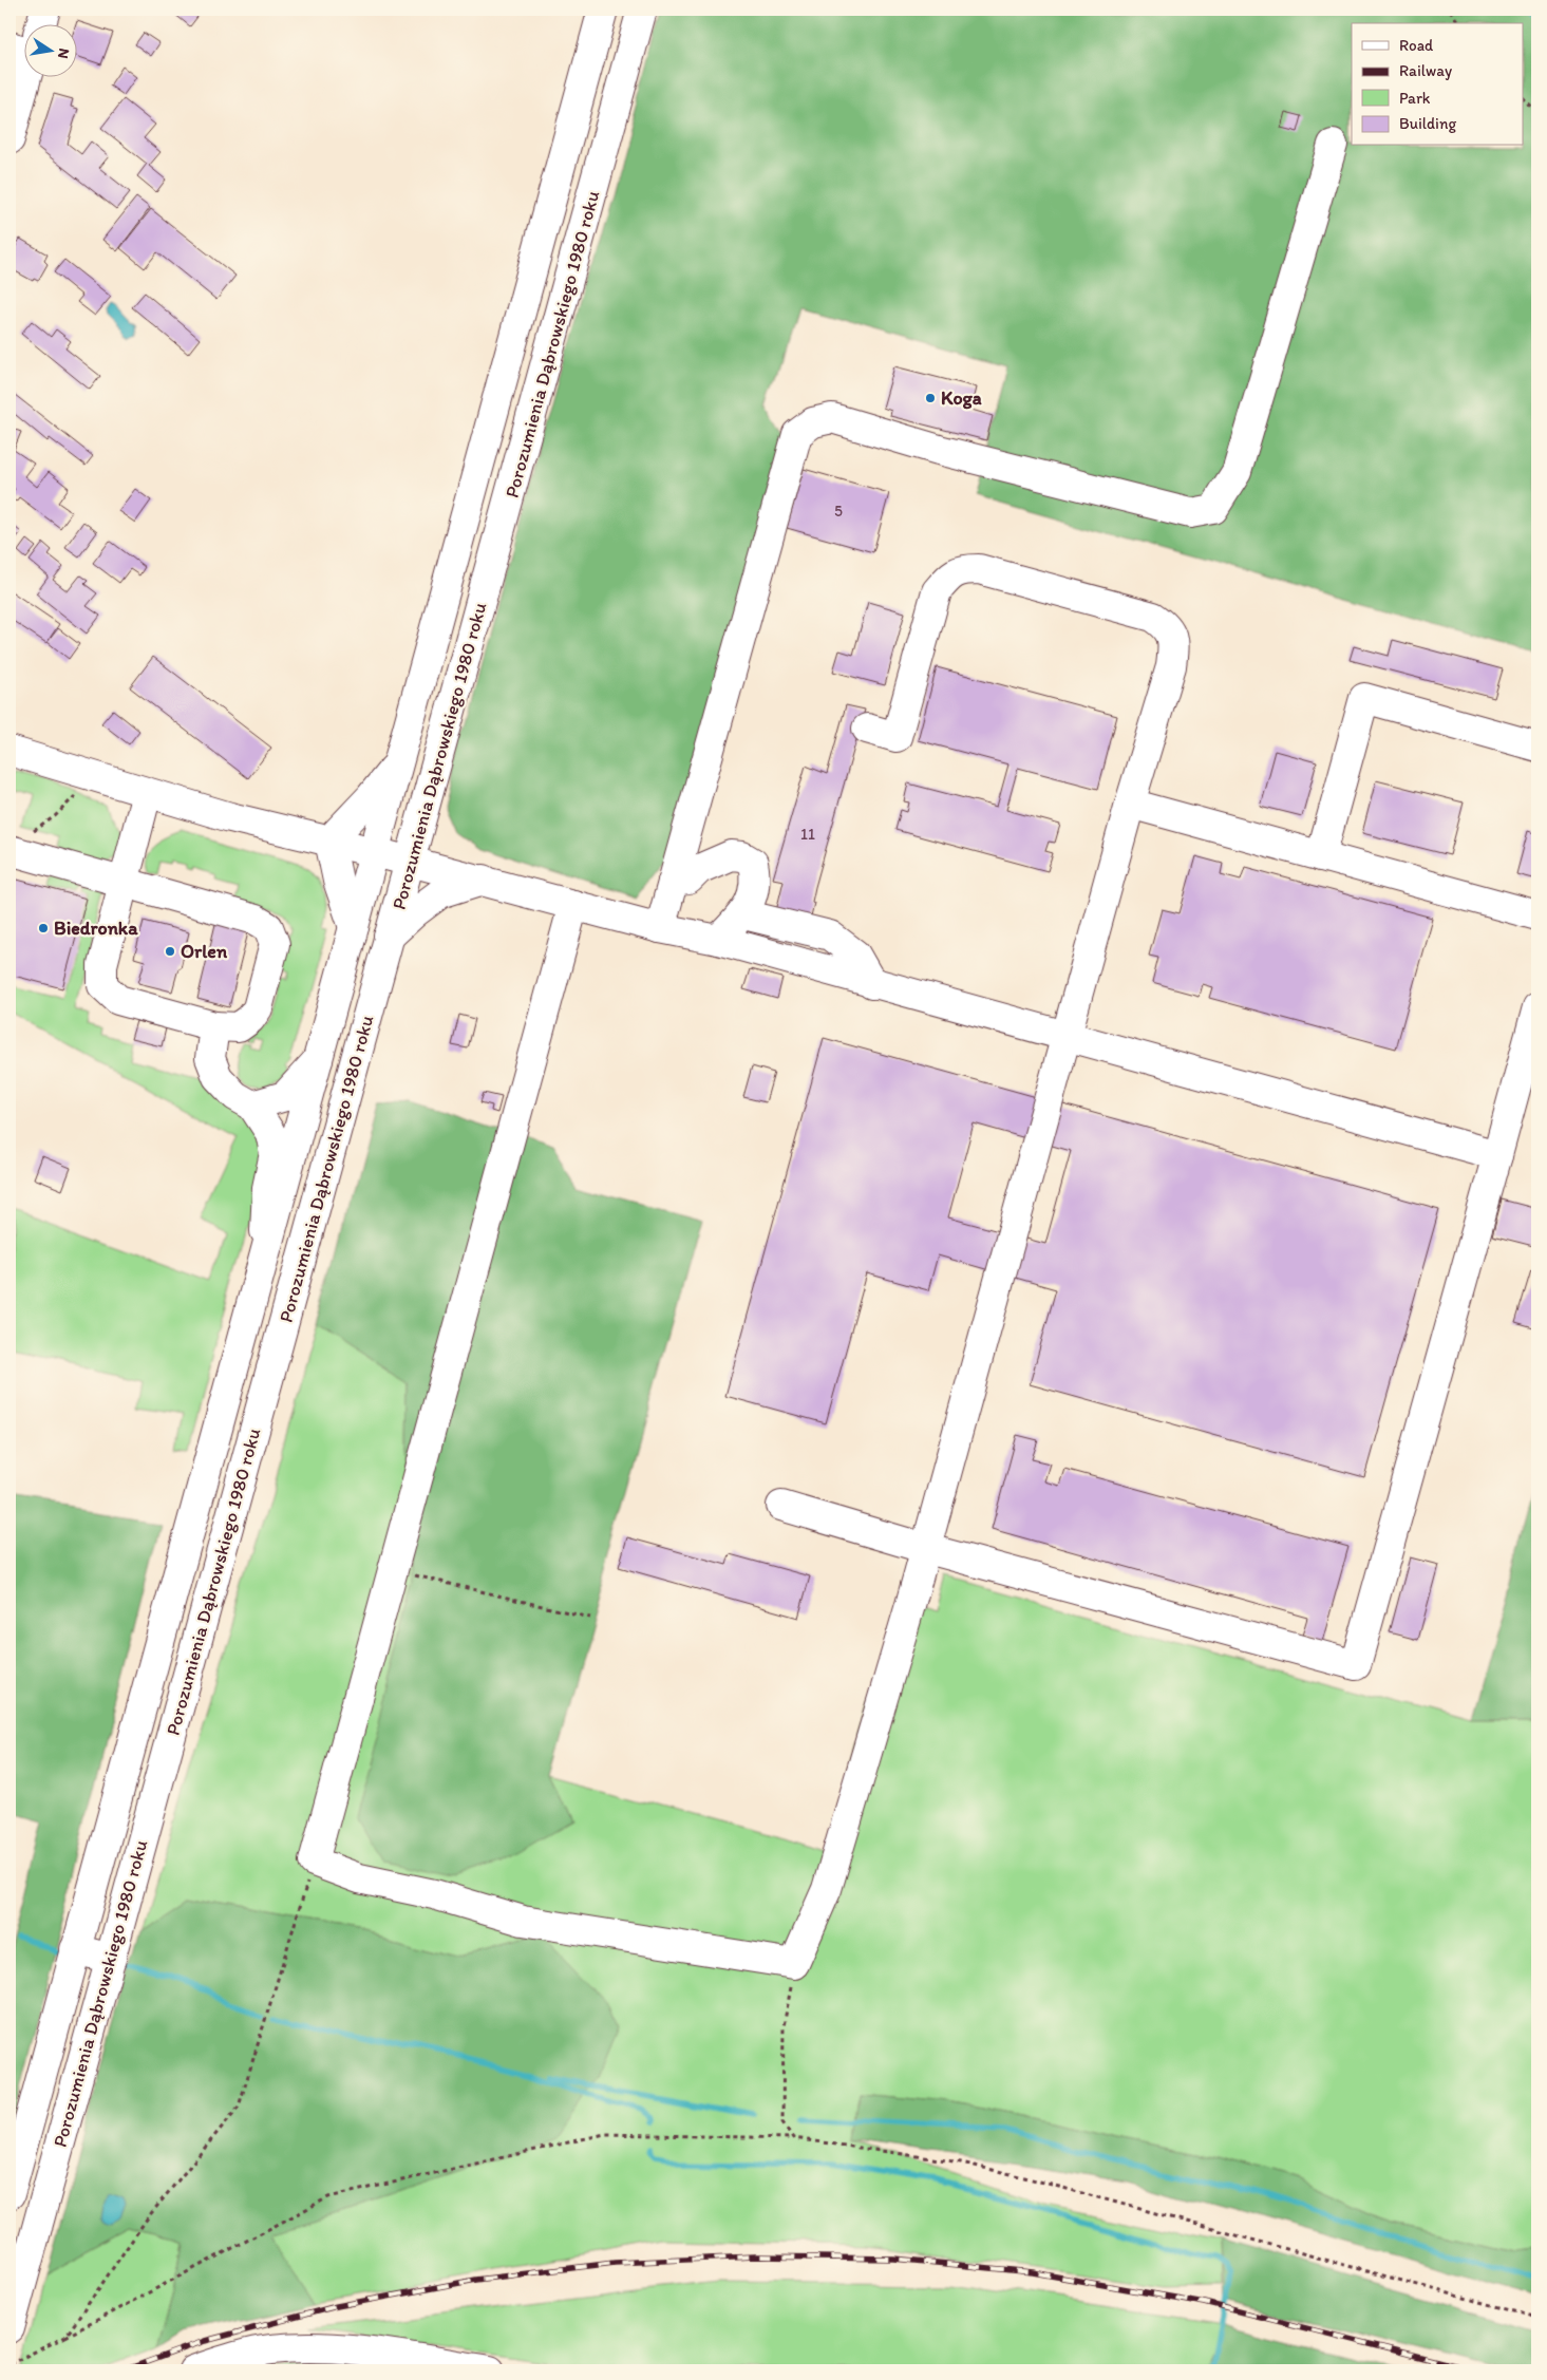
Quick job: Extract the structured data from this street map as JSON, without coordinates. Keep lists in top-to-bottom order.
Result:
{
  "streets": {
    "main road": ["Porozumienia Dąbrowskiego 1980 roku"]
  },
  "places": ["Koga", "Biedronka", "Orlen"],
  "house_numbers": ["5", "11"],
  "legend": [
    "Road",
    "Railway",
    "Park",
    "Building"
  ],
  "north": "right"
}
